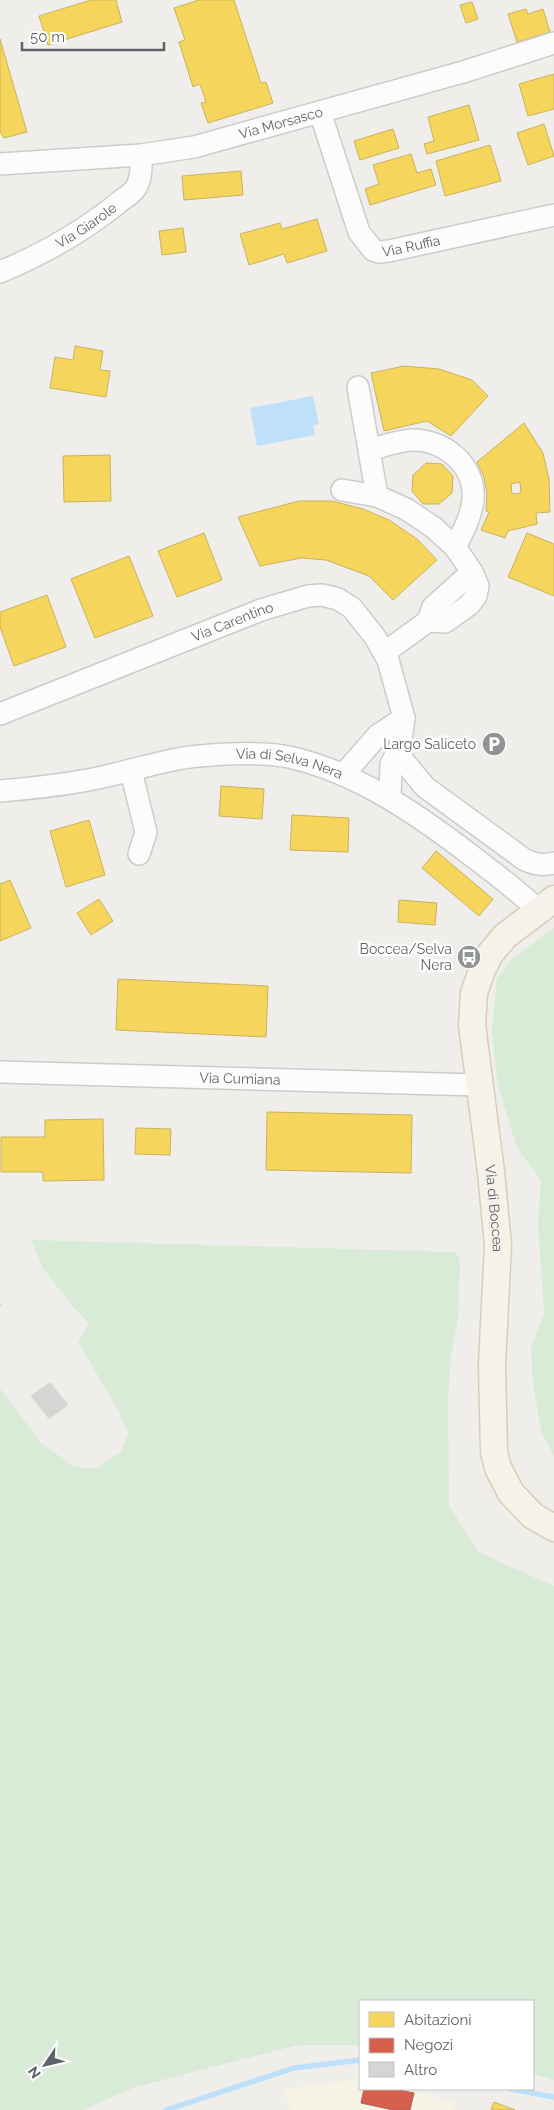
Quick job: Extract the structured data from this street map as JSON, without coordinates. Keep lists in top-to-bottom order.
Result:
{
  "streets": {
    "main road": ["Via di Boccea"],
    "street": [
      "Via Morsasco",
      "Via Giarole",
      "Via Ruffia",
      "Via Carentino",
      "Via di Selva Nera",
      "Via Cumiana"
    ]
  },
  "crossings": [
    ["Via Morsasco", "Via Giarole"],
    ["Via Morsasco", "Via Ruffia"],
    ["Via Carentino", "Via di Selva Nera"],
    ["Via di Selva Nera", "Via di Boccea"],
    ["Via Cumiana", "Via di Boccea"]
  ],
  "places": {
    "parking": ["Largo Saliceto"],
    "bus stop": ["Boccea/Selva Nera"]
  },
  "legend": ["Abitazioni", "Negozi", "Altro"],
  "scale_bar": "50 m",
  "north": "bottom left"
}
